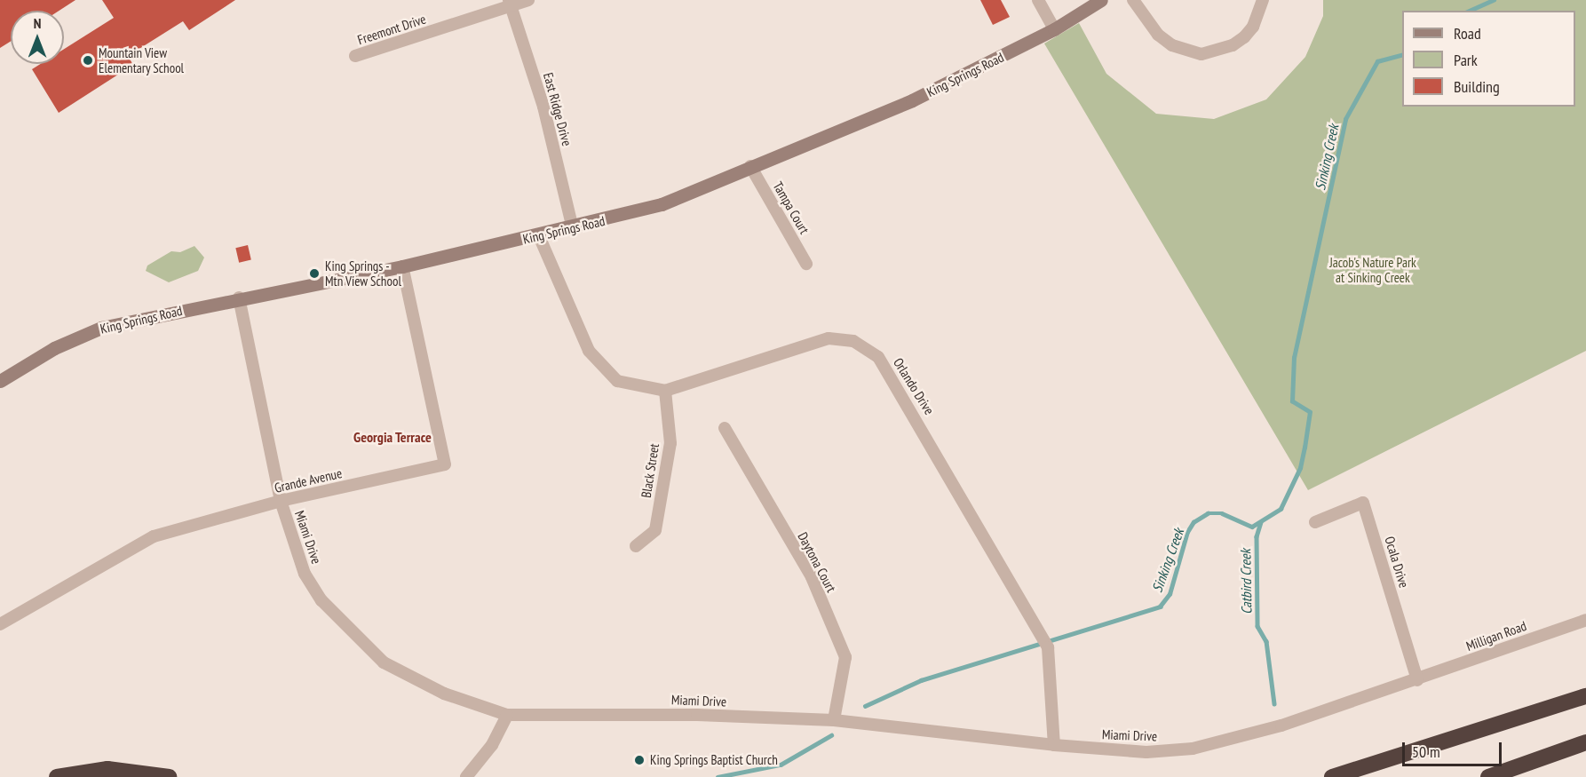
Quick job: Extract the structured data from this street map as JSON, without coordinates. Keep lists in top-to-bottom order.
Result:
{
  "streets": {
    "street": [
      "Freemont Drive",
      "King Springs Road",
      "East Ridge Drive",
      "Tampa Court",
      "Orlando Drive",
      "Black Street",
      "Grande Avenue",
      "Miami Drive",
      "Daytona Court",
      "Ocala Drive",
      "Milligan Road"
    ]
  },
  "crossings": [
    ["Freemont Drive", "East Ridge Drive"],
    ["King Springs Road", "East Ridge Drive"],
    ["King Springs Road", "Tampa Court"],
    ["King Springs Road", "Orlando Drive"],
    ["King Springs Road", "Grande Avenue"],
    ["King Springs Road", "Miami Drive"],
    ["Orlando Drive", "Black Street"],
    ["Orlando Drive", "Miami Drive"],
    ["Grande Avenue", "Miami Drive"],
    ["Miami Drive", "Daytona Court"],
    ["Miami Drive", "Ocala Drive"],
    ["Miami Drive", "Milligan Road"],
    ["Ocala Drive", "Milligan Road"]
  ],
  "districts": ["Georgia Terrace"],
  "water": ["Sinking Creek", "Catbird Creek"],
  "parks": ["Jacob's Nature Park at Sinking Creek"],
  "places": ["Mountain View Elementary School", "King Springs - Mtn View School", "King Springs Baptist Church"],
  "legend": ["Road", "Park", "Building"],
  "scale_bar": "50 m",
  "north": "top"
}
